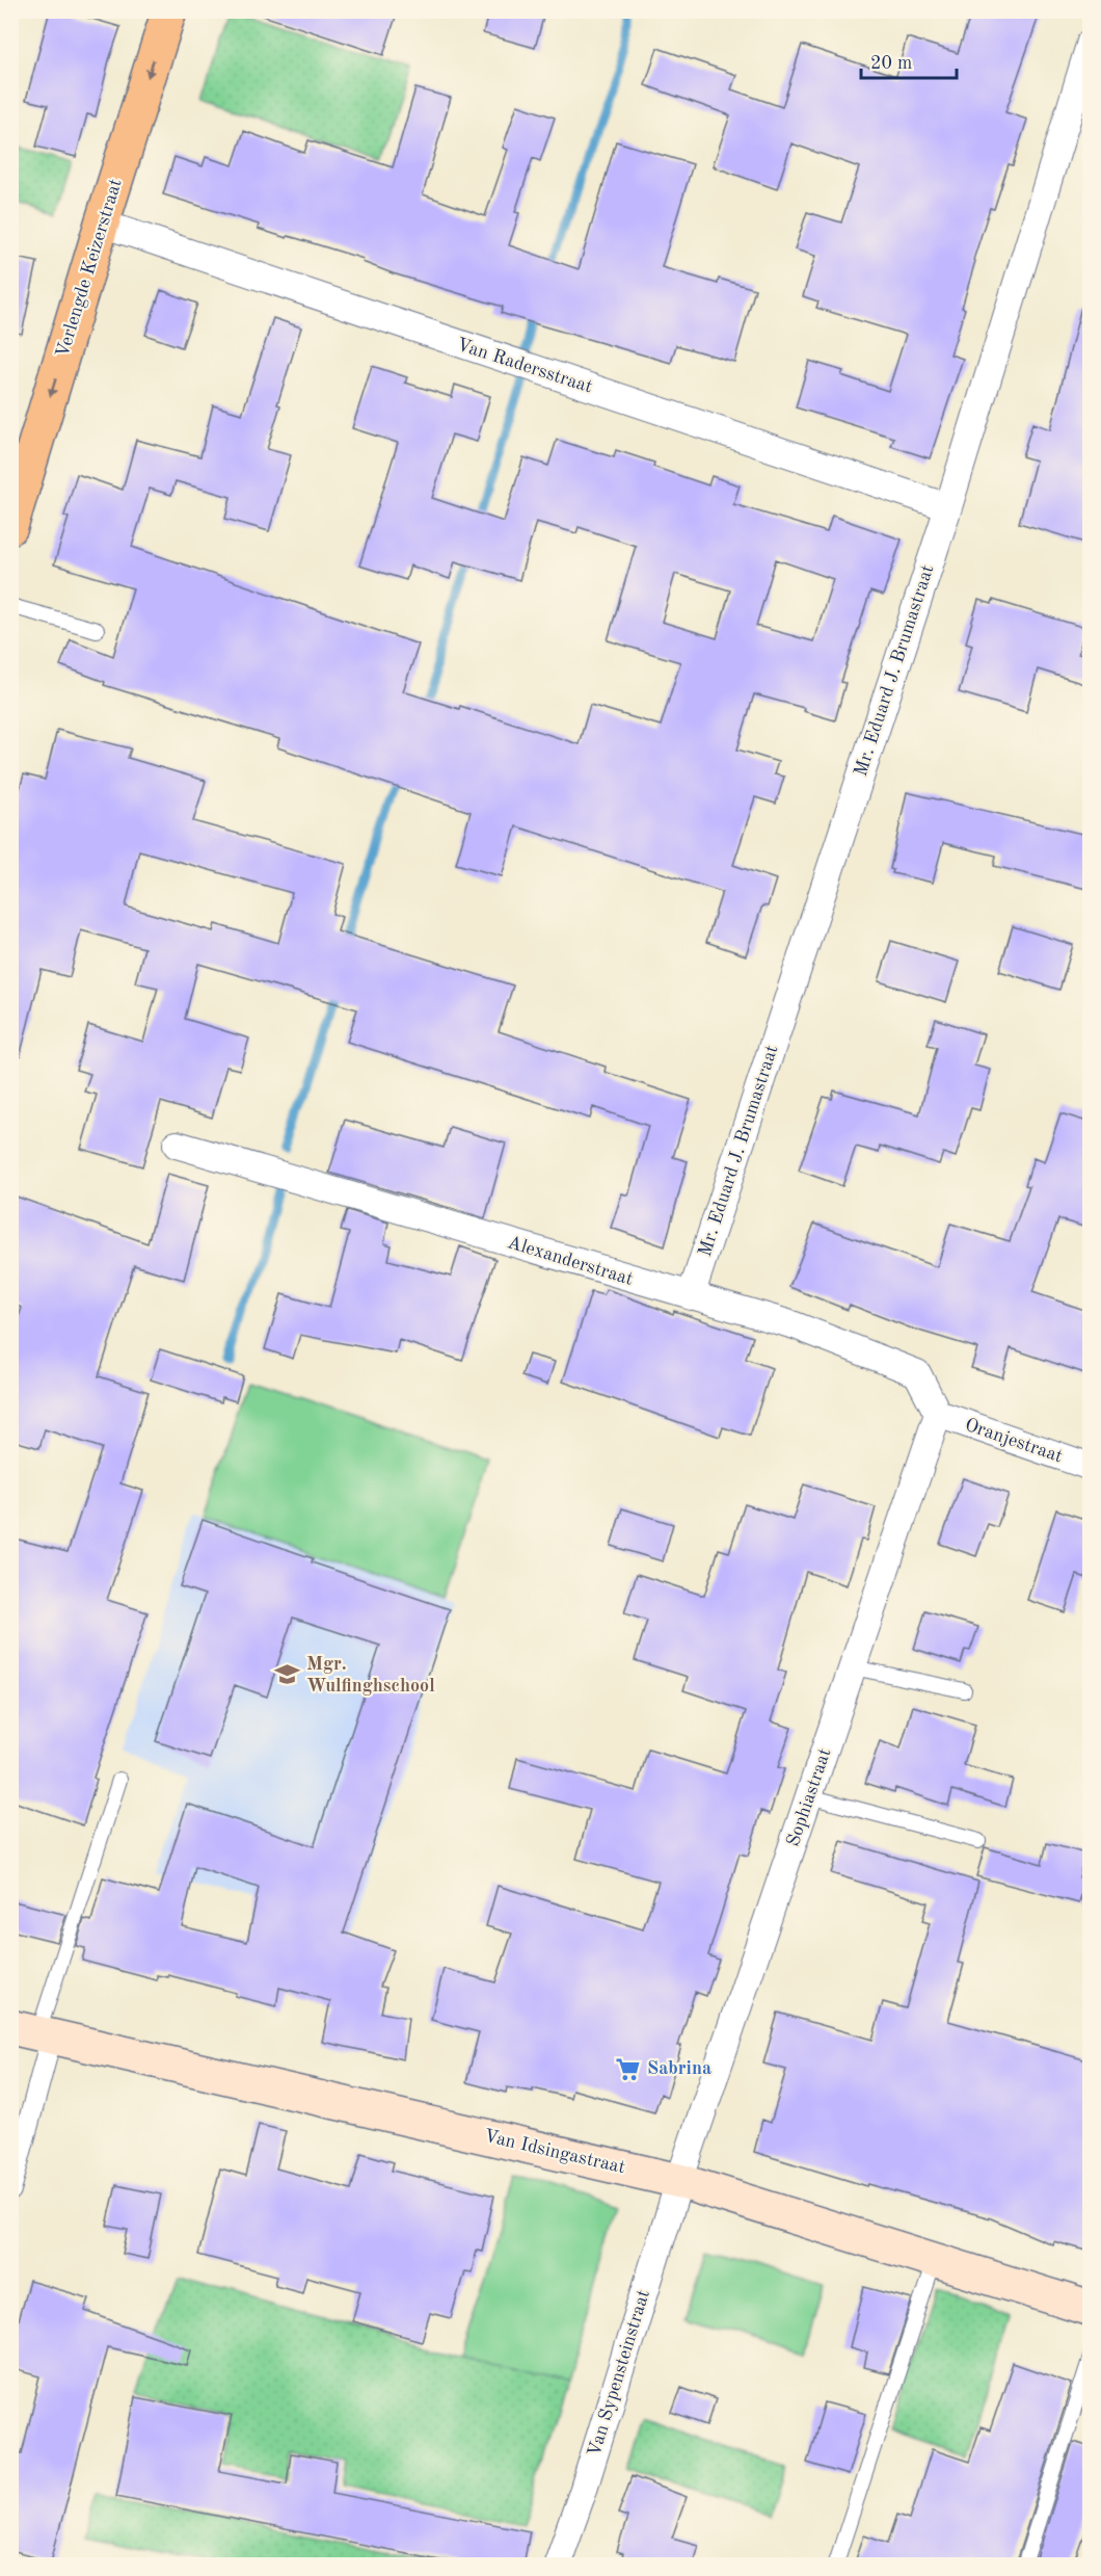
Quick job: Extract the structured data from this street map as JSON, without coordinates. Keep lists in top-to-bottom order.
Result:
{
  "streets": {
    "main road": ["Verlengde Keizerstraat", "Van Idsingastraat"],
    "street": [
      "Van Radersstraat",
      "Mr. Eduard J. Brumastraat",
      "Alexanderstraat",
      "Oranjestraat",
      "Sophiastraat",
      "Van Sypensteinstraat"
    ]
  },
  "crossings": [
    ["Verlengde Keizerstraat", "Van Radersstraat"],
    ["Van Radersstraat", "Mr. Eduard J. Brumastraat"],
    ["Mr. Eduard J. Brumastraat", "Alexanderstraat"],
    ["Alexanderstraat", "Oranjestraat"],
    ["Alexanderstraat", "Sophiastraat"],
    ["Oranjestraat", "Sophiastraat"],
    ["Sophiastraat", "Van Idsingastraat"],
    ["Sophiastraat", "Van Sypensteinstraat"],
    ["Van Idsingastraat", "Van Sypensteinstraat"]
  ],
  "one_way": ["Verlengde Keizerstraat"],
  "places": {
    "school or university": ["Mgr. Wulfinghschool"],
    "supermarket": ["Sabrina"]
  },
  "scale_bar": "20 m"
}
